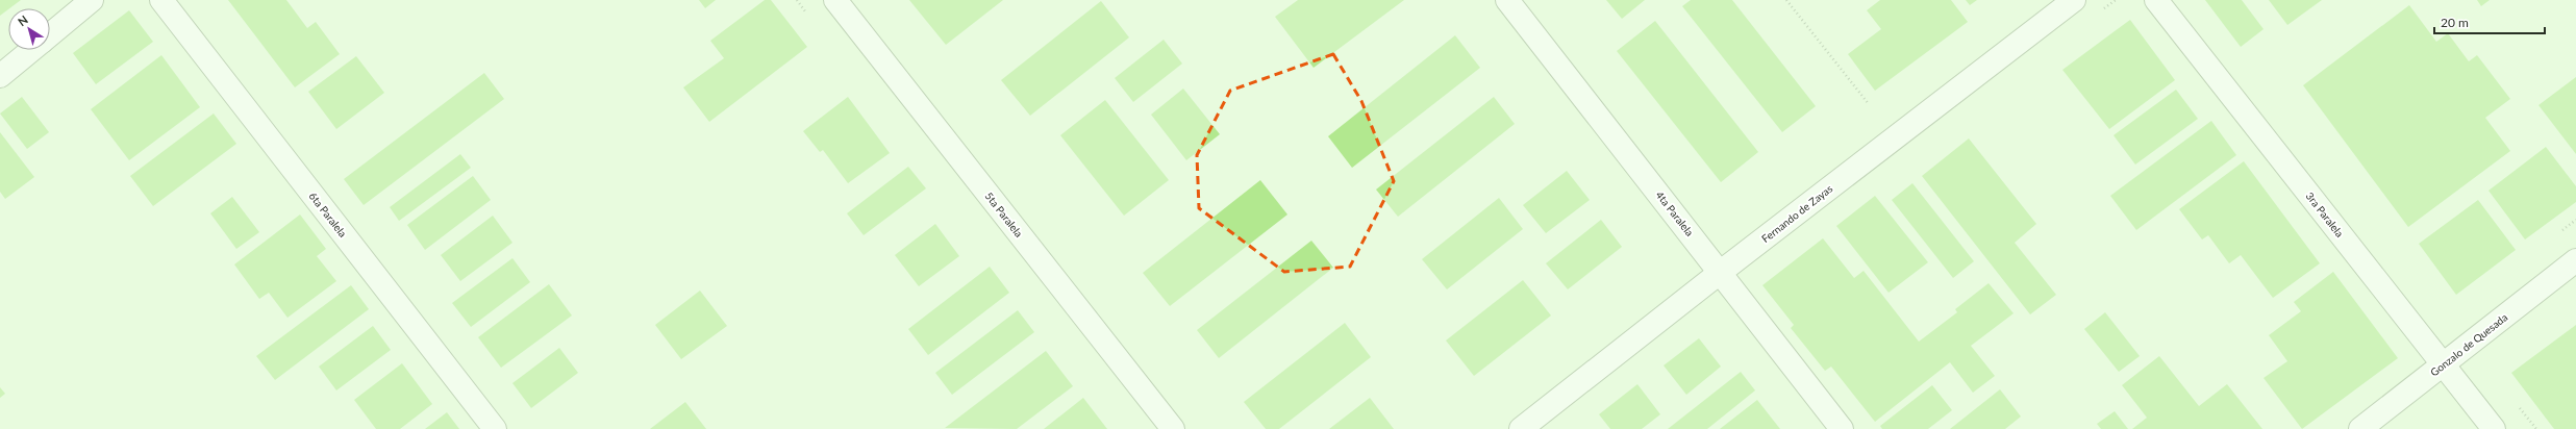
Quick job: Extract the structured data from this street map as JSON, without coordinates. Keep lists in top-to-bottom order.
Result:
{
  "streets": {
    "street": [
      "4ta Paralela",
      "Fernando de Zayas",
      "6ta Paralela",
      "5ta Paralela",
      "3ra Paralela",
      "Gonzalo de Quesada"
    ]
  },
  "crossings": [
    ["4ta Paralela", "Fernando de Zayas"],
    ["3ra Paralela", "Gonzalo de Quesada"]
  ],
  "scale_bar": "20 m",
  "north": "top left"
}
